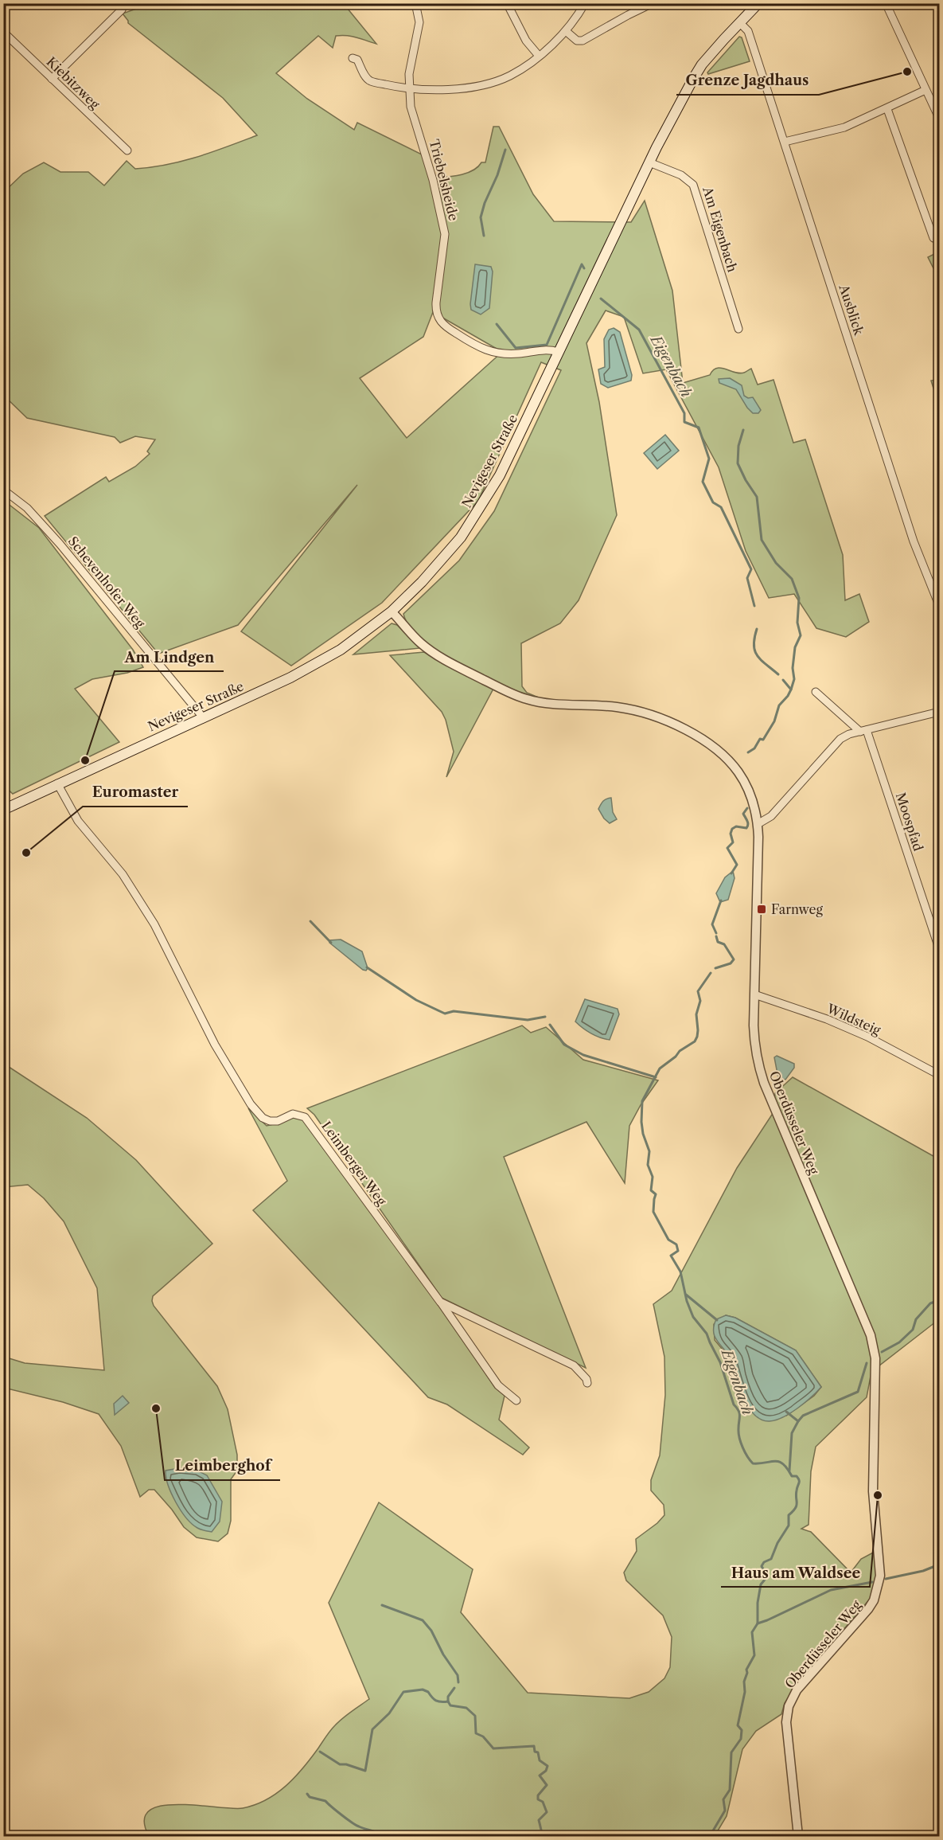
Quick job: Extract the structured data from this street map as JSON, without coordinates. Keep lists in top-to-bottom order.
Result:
{
  "streets": {
    "main road": ["Nevigeser Straße"],
    "street": [
      "Kiebitzweg",
      "Triebelsheide",
      "Am Eigenbach",
      "Ausblick",
      "Schevenhofer Weg",
      "Moospfad",
      "Wildsteig",
      "Oberdüsseler Weg",
      "Leimberger Weg"
    ]
  },
  "crossings": [
    ["Triebelsheide", "Nevigeser Straße"],
    ["Am Eigenbach", "Nevigeser Straße"],
    ["Ausblick", "Nevigeser Straße"],
    ["Nevigeser Straße", "Schevenhofer Weg"],
    ["Nevigeser Straße", "Oberdüsseler Weg"],
    ["Nevigeser Straße", "Leimberger Weg"],
    ["Wildsteig", "Oberdüsseler Weg"]
  ],
  "water": ["Eigenbach"],
  "places": {
    "other": [
      "Grenze Jagdhaus",
      "Am Lindgen",
      "Euromaster",
      "Leimberghof",
      "Haus am Waldsee"
    ],
    "transit": ["Farnweg"]
  }
}
